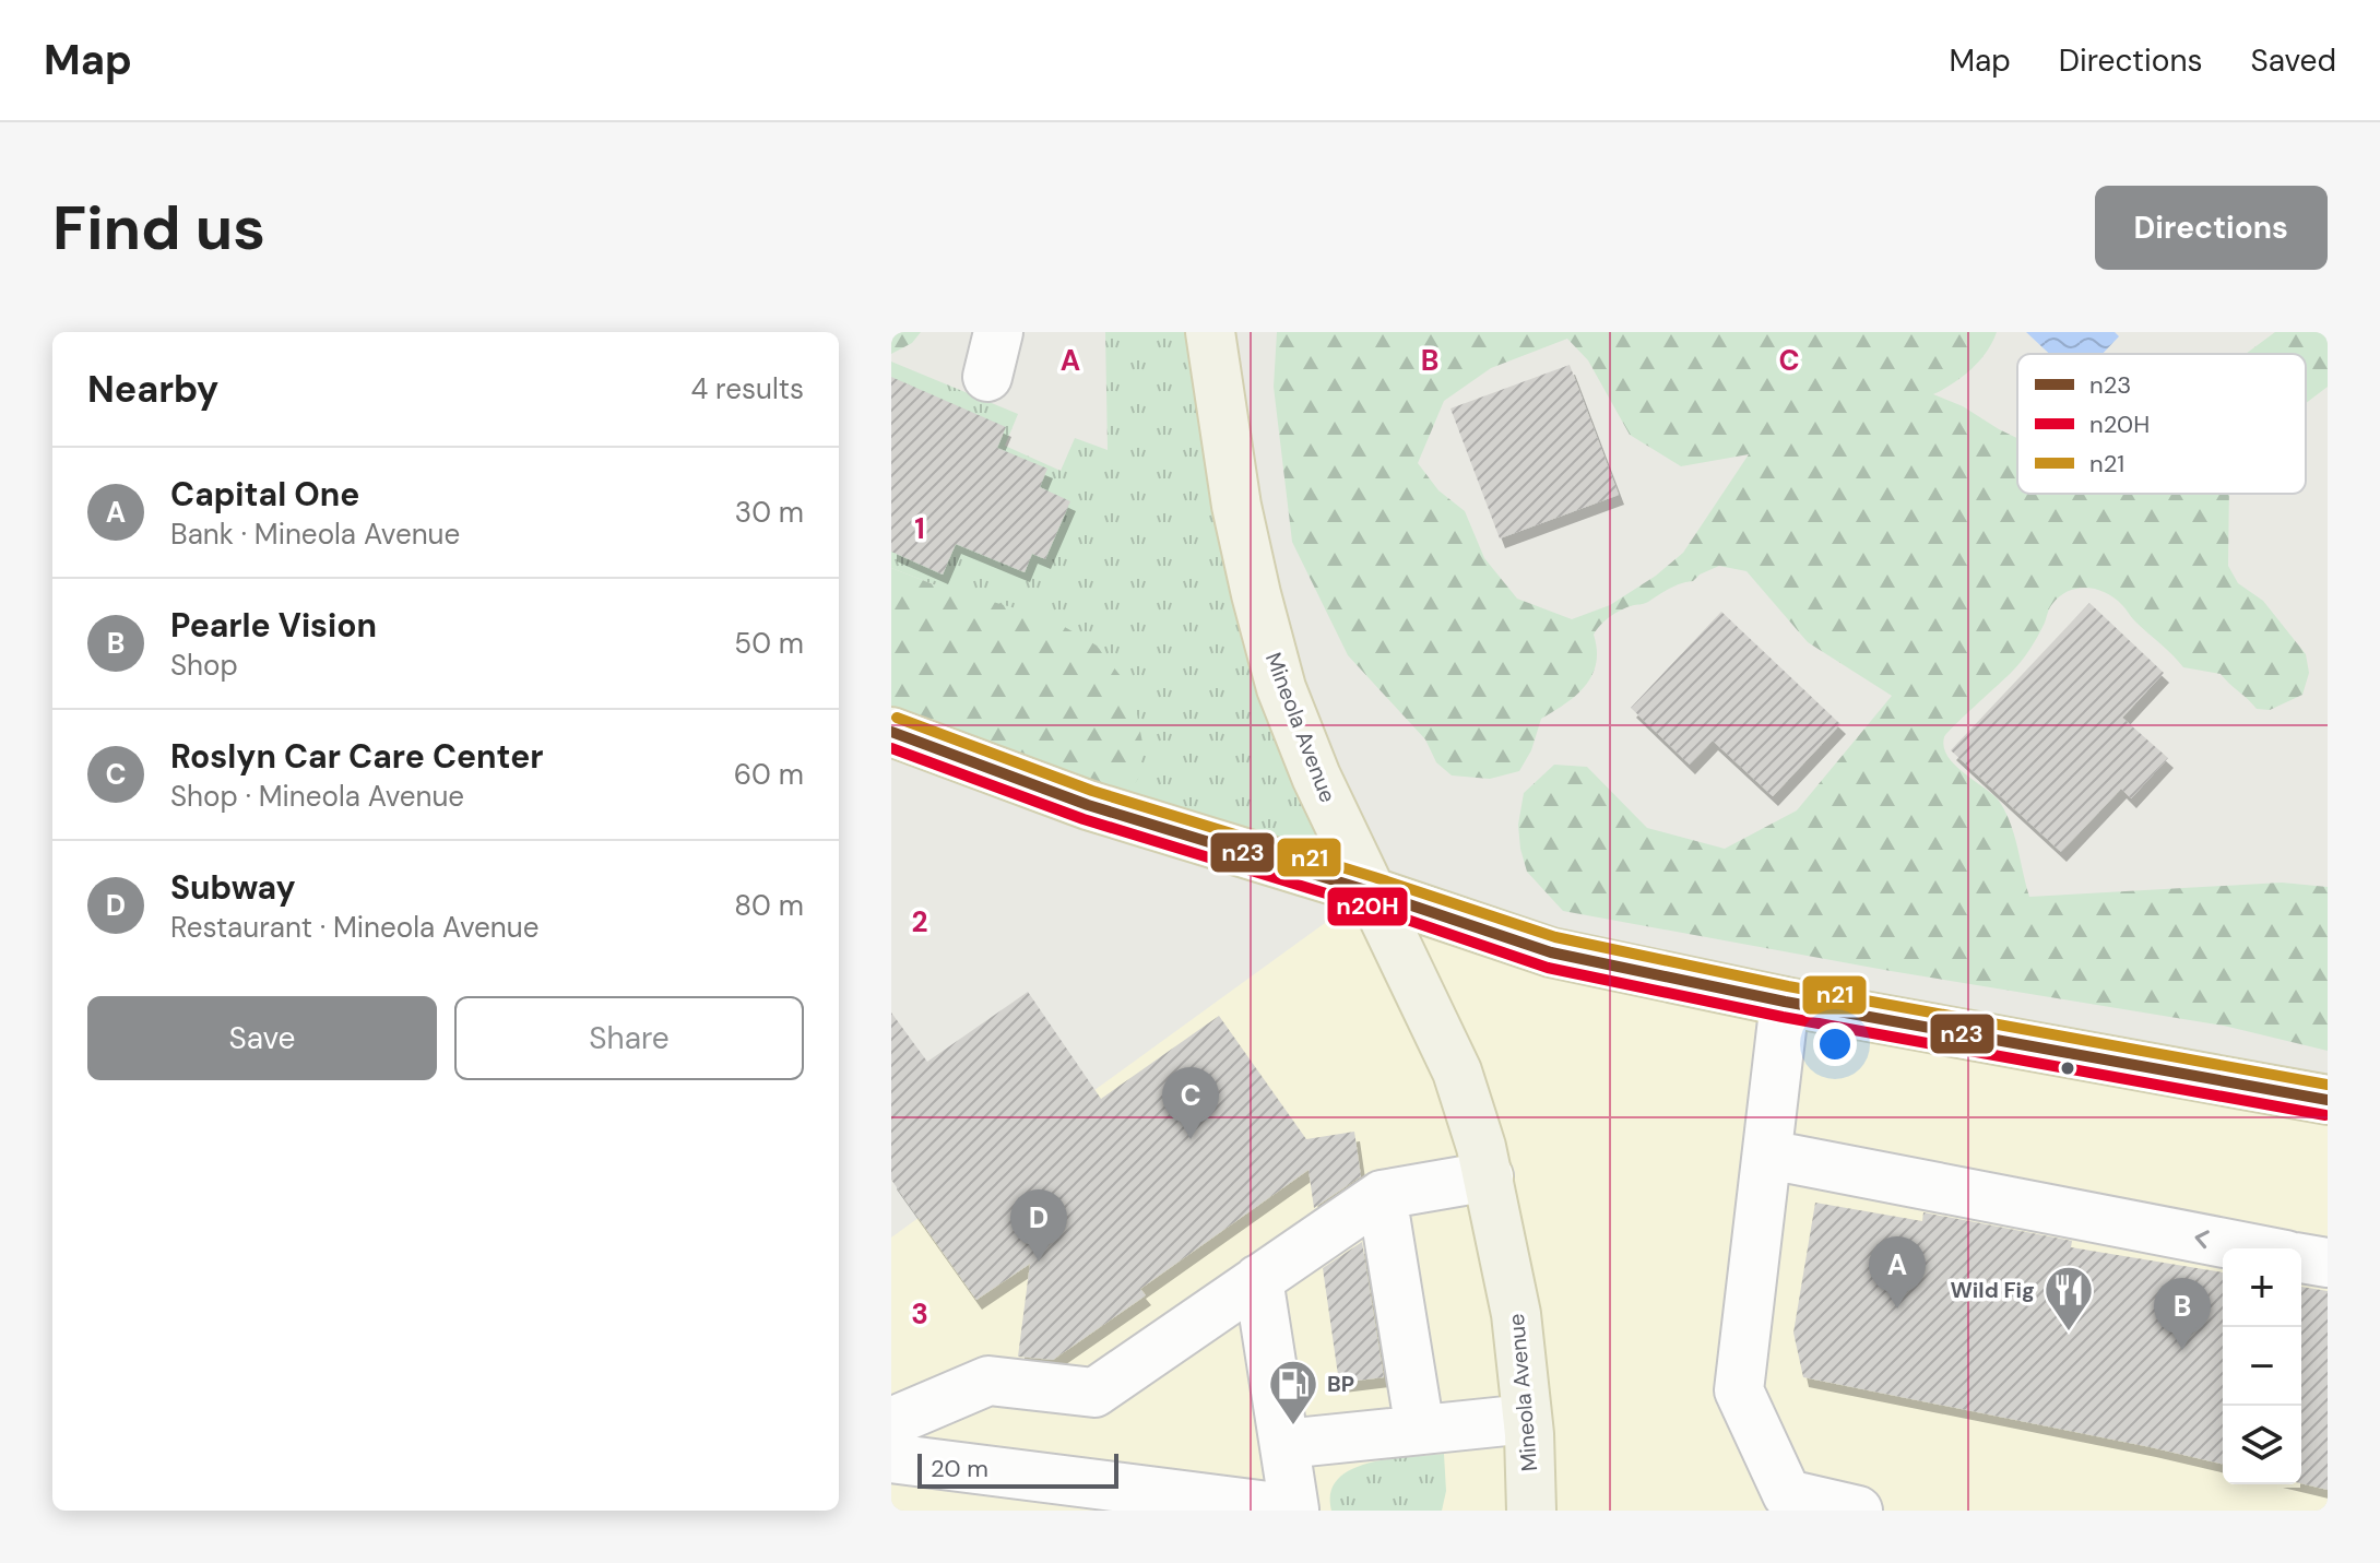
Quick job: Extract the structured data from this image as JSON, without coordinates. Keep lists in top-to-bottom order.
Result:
{
  "streets": {
    "main road": ["Mineola Avenue"]
  },
  "places": {
    "restaurant": ["Wild Fig"],
    "fuel station": ["BP"]
  },
  "lines": ["transit line n21", "transit line n23", "transit line n20H"],
  "legend": ["n23", "n20H", "n21"],
  "scale_bar": "20 m",
  "page": {
    "header": "Map",
    "nav": ["Map", "Directions", "Saved"],
    "buttons": [
      "Directions",
      ["Save", "Share"]
    ],
    "title": "Find us",
    "heading": ["Nearby", "4 results"],
    "list": [
      {
        "mark": "A",
        "name": "Capital One",
        "note": "Bank · Mineola Avenue",
        "value": "30 m"
      },
      {
        "mark": "B",
        "name": "Pearle Vision",
        "note": "Shop",
        "value": "50 m"
      },
      {
        "mark": "C",
        "name": "Roslyn Car Care Center",
        "note": "Shop · Mineola Avenue",
        "value": "60 m"
      },
      {
        "mark": "D",
        "name": "Subway",
        "note": "Restaurant · Mineola Avenue",
        "value": "80 m"
      }
    ],
    "pins": [
      "C",
      "D",
      "A",
      "B"
    ],
    "map_buttons": ["+", "−"],
    "scale": "20 m"
  },
  "grid": {
    "columns": ["A", "B", "C"],
    "rows": ["1", "2", "3"]
  }
}
